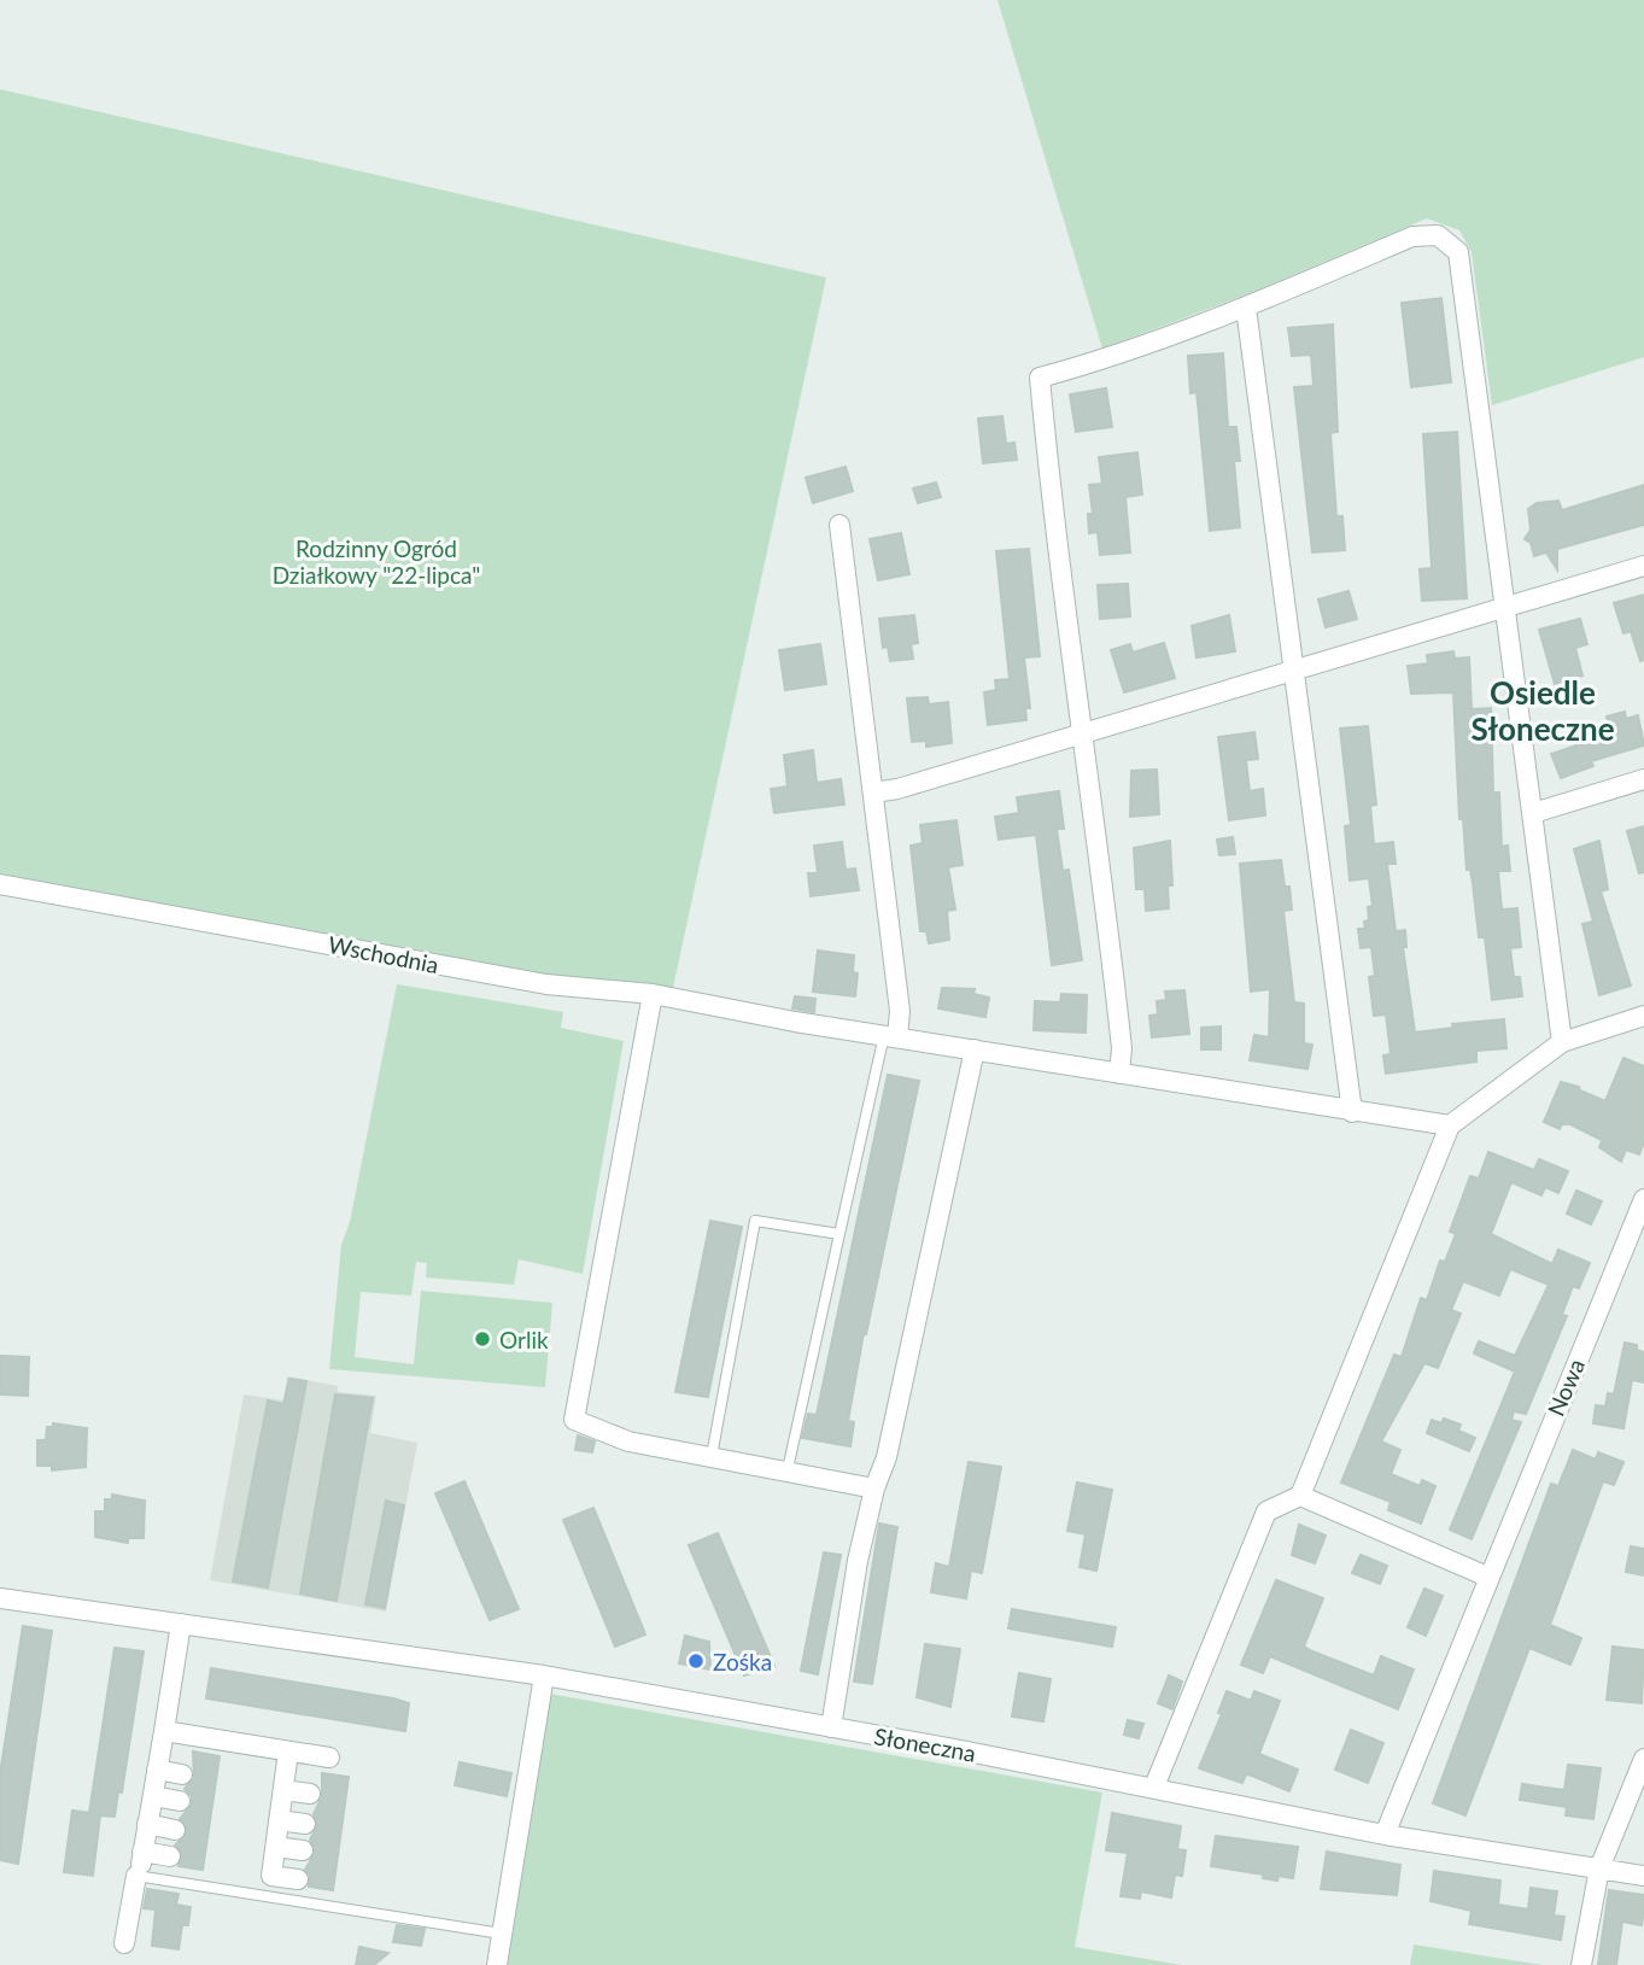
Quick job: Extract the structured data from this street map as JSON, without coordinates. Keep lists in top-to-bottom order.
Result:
{
  "streets": {
    "street": ["Wschodnia", "Nowa", "Słoneczna"]
  },
  "crossings": [
    ["Nowa", "Słoneczna"]
  ],
  "districts": ["Osiedle Słoneczne"],
  "parks": ["Rodzinny Ogród Działkowy \"22-lipca\""],
  "places": ["Orlik", "Zośka"]
}
